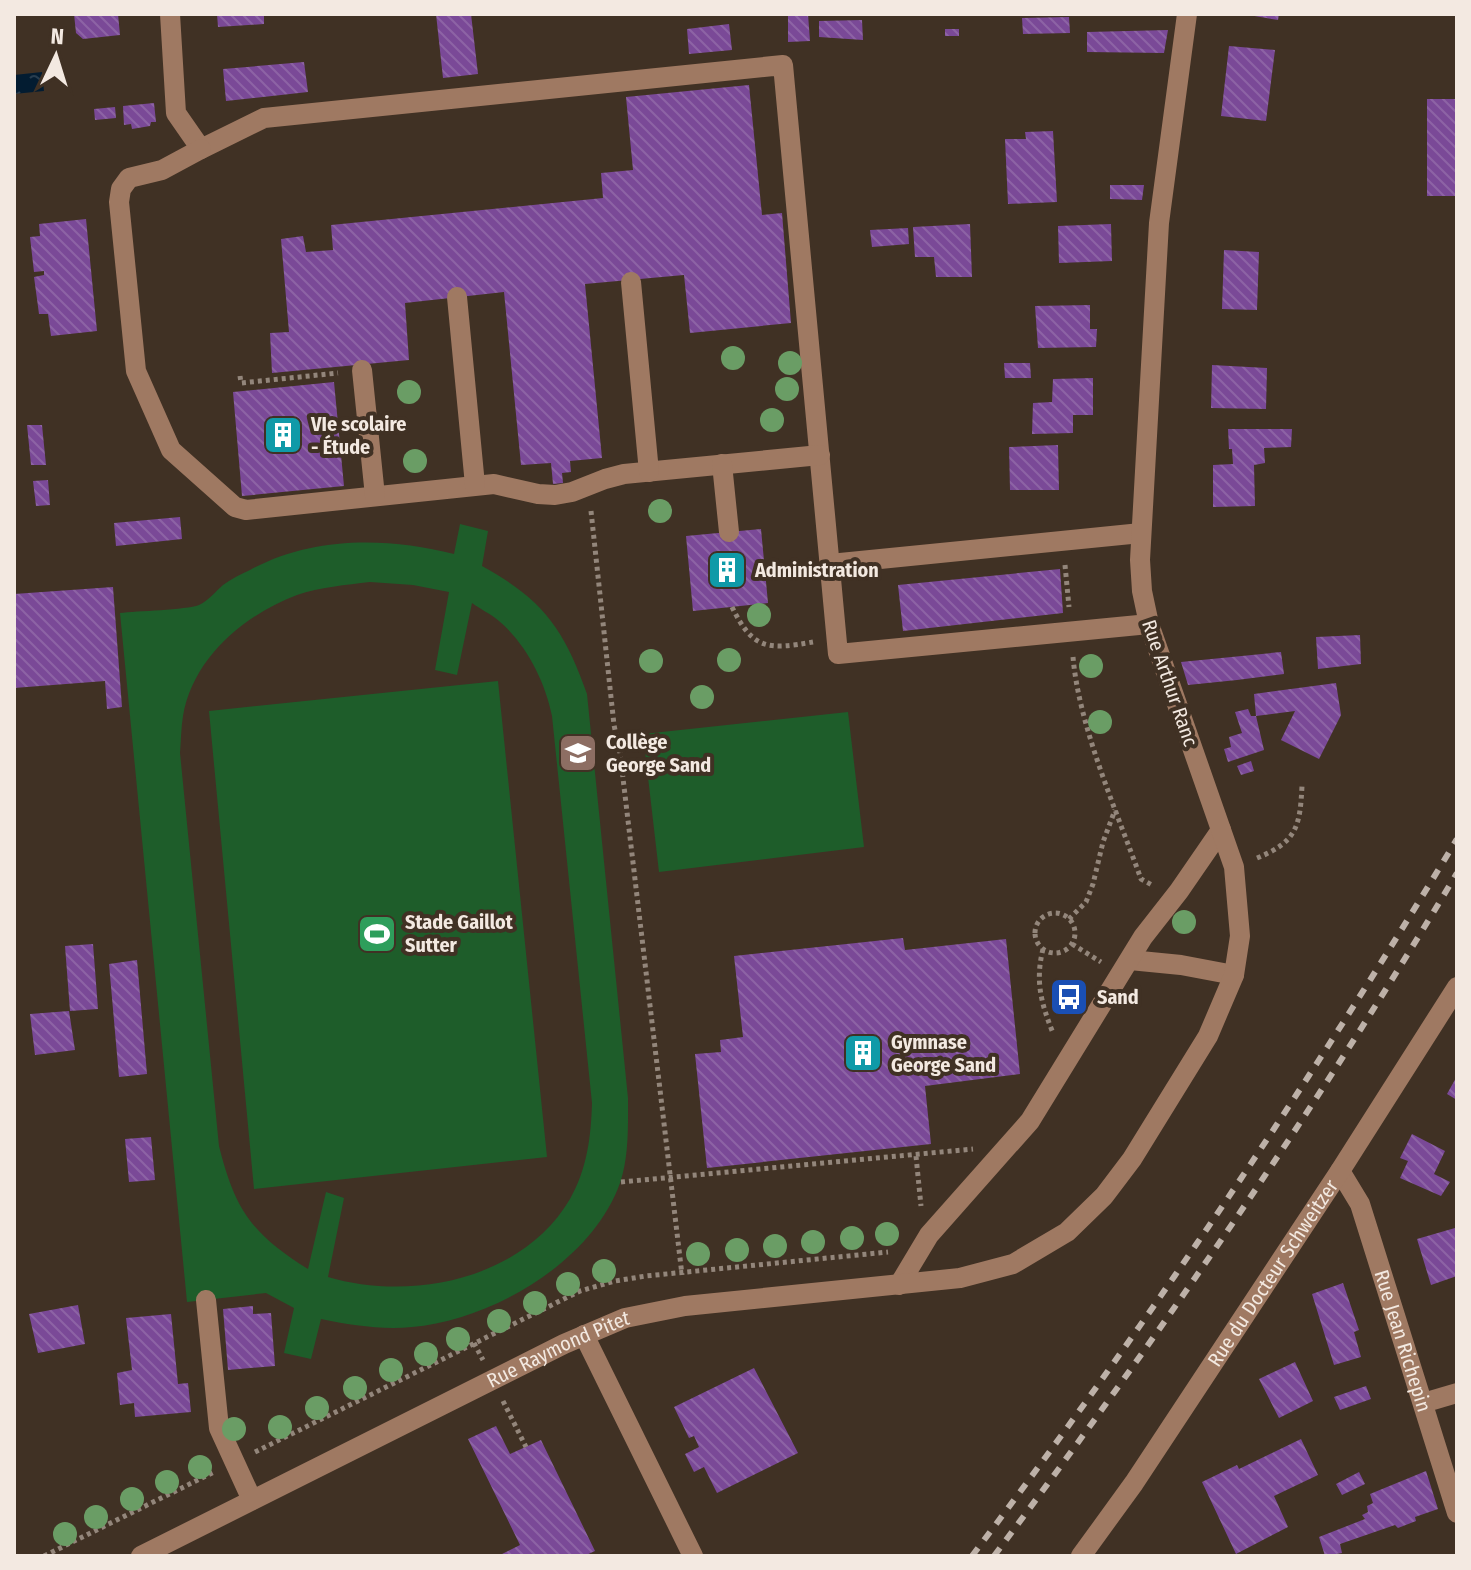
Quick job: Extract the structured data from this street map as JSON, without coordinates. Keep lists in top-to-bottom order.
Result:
{
  "streets": {
    "street": [
      "Rue Arthur Ranc",
      "Rue du Docteur Schweitzer",
      "Rue Jean Richepin",
      "Rue Raymond Pitet"
    ]
  },
  "crossings": [
    ["Rue Arthur Ranc", "Rue Raymond Pitet"],
    ["Rue du Docteur Schweitzer", "Rue Jean Richepin"]
  ],
  "places": {
    "building": ["VIe scolaire - Étude", "Administration", "Gymnase George Sand"],
    "school or university": ["Collège George Sand"],
    "sports": ["Stade Gaillot Sutter"],
    "bus stop": ["Sand"]
  },
  "north": "top"
}
